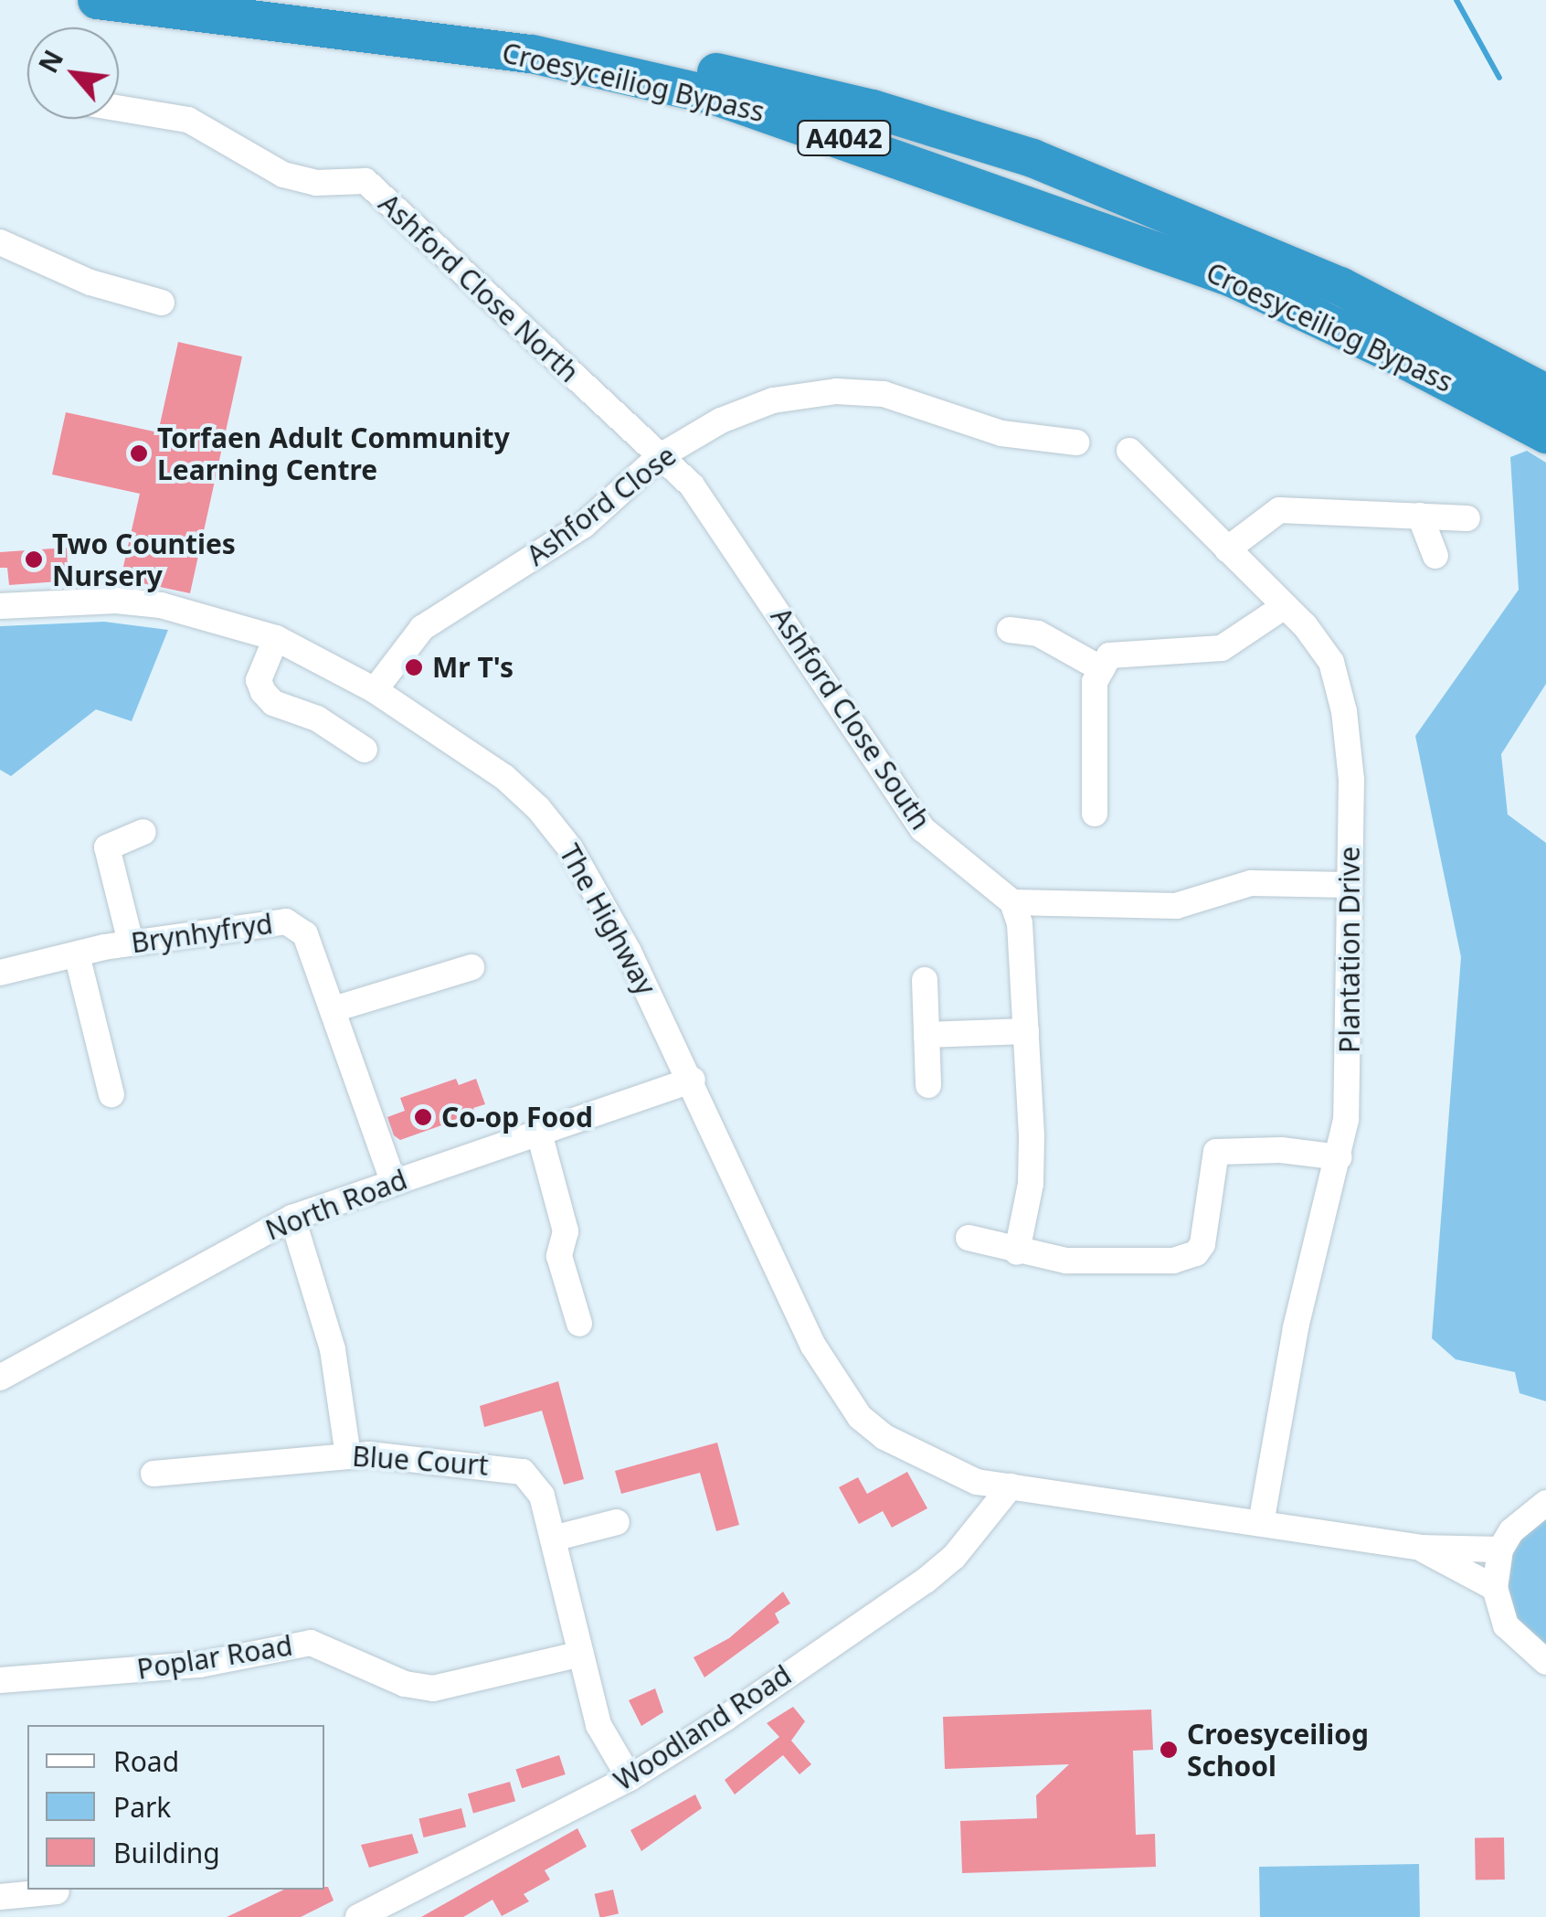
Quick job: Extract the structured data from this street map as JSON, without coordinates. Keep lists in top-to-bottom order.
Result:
{
  "streets": {
    "highway": ["Croesyceiliog Bypass", "A4042"],
    "street": [
      "Ashford Close North",
      "Ashford Close",
      "Ashford Close South",
      "The Highway",
      "Brynhyfryd",
      "Plantation Drive",
      "North Road",
      "Blue Court",
      "Poplar Road",
      "Woodland Road"
    ]
  },
  "crossings": [
    ["Ashford Close North", "Ashford Close"],
    ["Ashford Close North", "Ashford Close South"],
    ["Ashford Close", "Ashford Close South"],
    ["Ashford Close", "The Highway"],
    ["The Highway", "Plantation Drive"],
    ["The Highway", "North Road"],
    ["The Highway", "Woodland Road"],
    ["Brynhyfryd", "North Road"],
    ["Blue Court", "Poplar Road"],
    ["Blue Court", "Woodland Road"]
  ],
  "places": [
    "Torfaen Adult Community Learning Centre",
    "Two Counties Nursery",
    "Mr T's",
    "Co-op Food",
    "Croesyceiliog School"
  ],
  "legend": ["Road", "Park", "Building"],
  "north": "top left"
}
